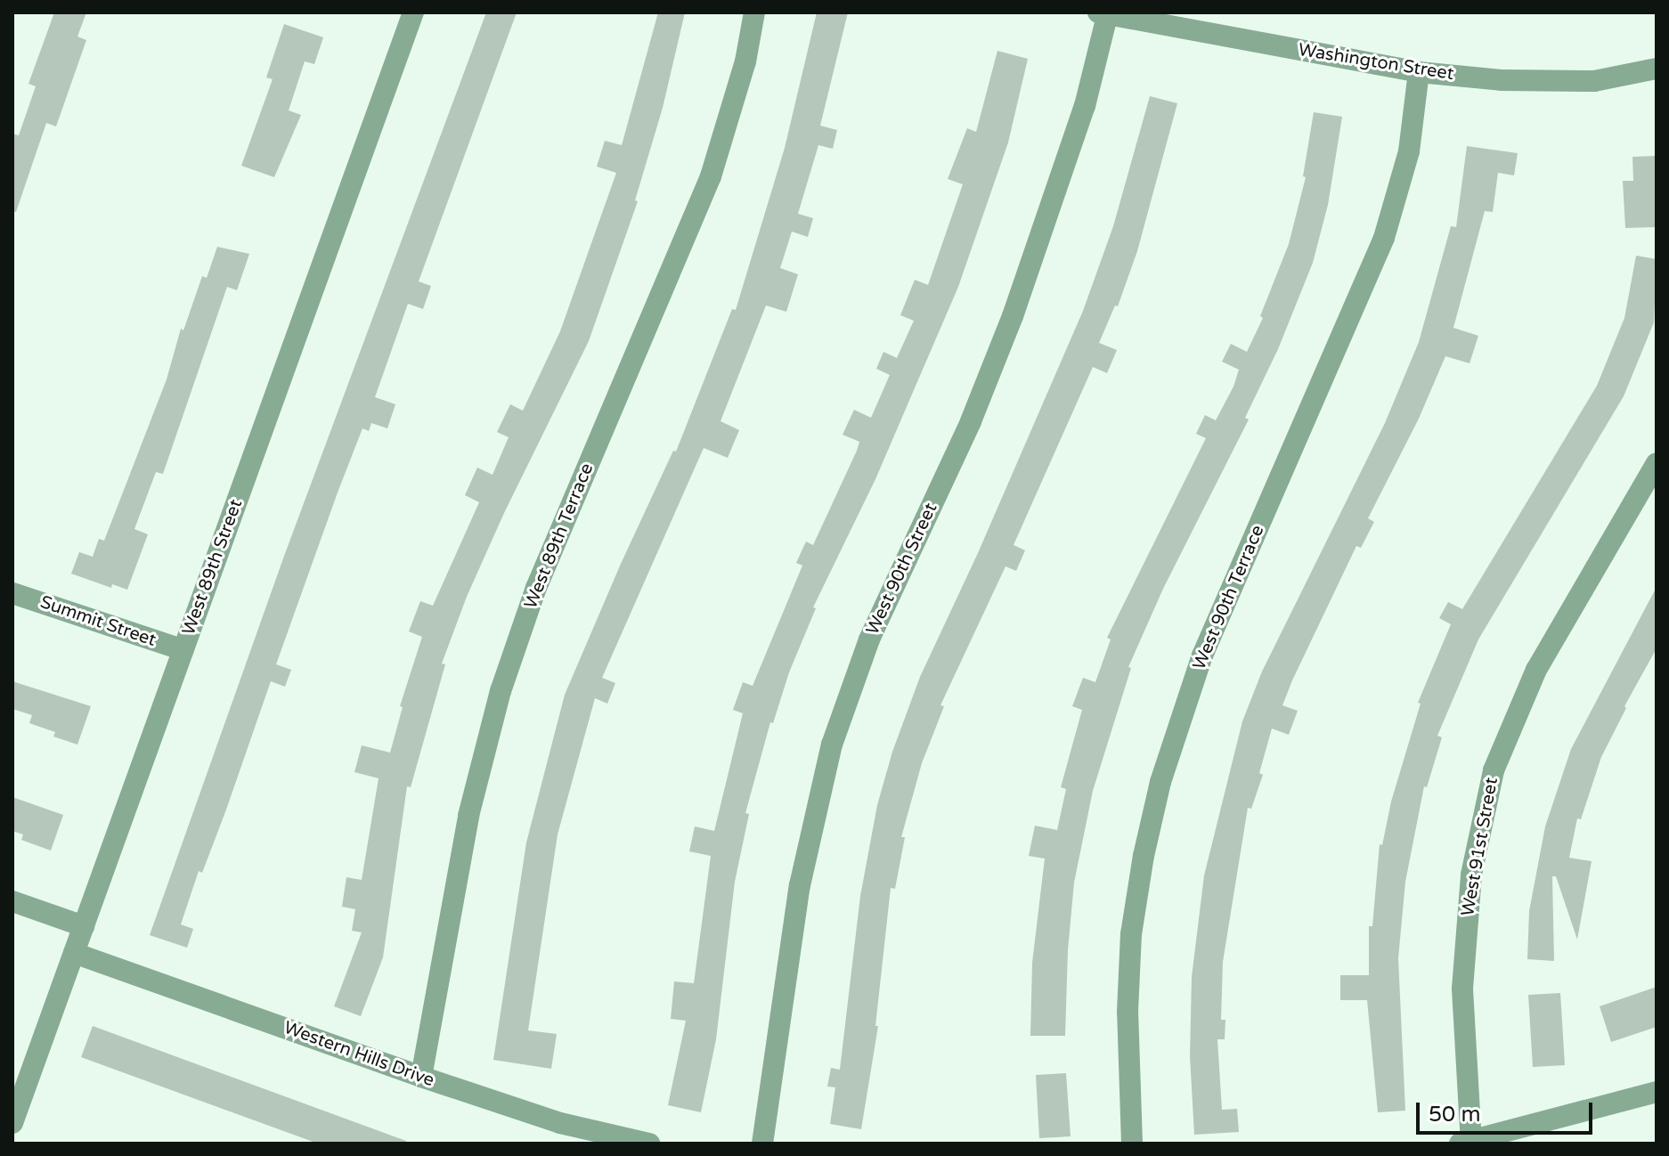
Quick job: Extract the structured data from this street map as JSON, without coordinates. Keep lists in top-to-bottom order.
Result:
{
  "streets": {
    "street": [
      "Washington Street",
      "West 89th Terrace",
      "West 89th Street",
      "West 90th Street",
      "West 90th Terrace",
      "Summit Street",
      "West 91st Street",
      "Western Hills Drive"
    ]
  },
  "crossings": [
    ["Washington Street", "West 90th Street"],
    ["Washington Street", "West 90th Terrace"],
    ["West 89th Terrace", "Western Hills Drive"],
    ["West 89th Street", "Summit Street"],
    ["West 89th Street", "Western Hills Drive"]
  ],
  "scale_bar": "50 m"
}
